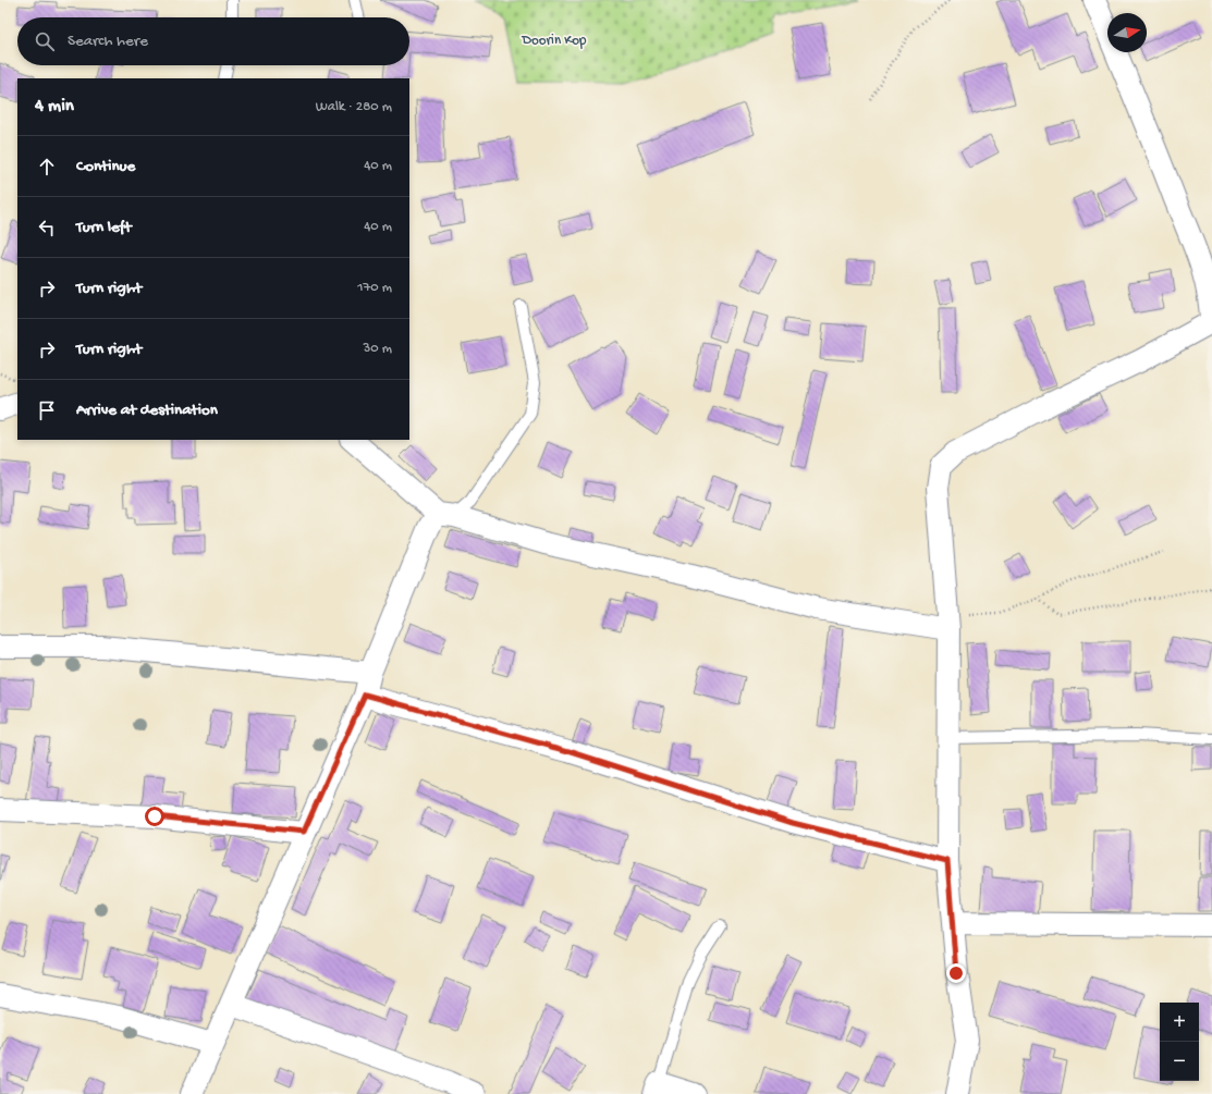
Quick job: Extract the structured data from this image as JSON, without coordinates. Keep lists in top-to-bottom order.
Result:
{
  "parks": ["Doorin Kop"],
  "north": "right",
  "page": {
    "search": "Search here",
    "heading": ["4 min", "Walk · 280 m"],
    "list": [
      ["Continue", "40 m"],
      ["Turn left", "40 m"],
      ["Turn right", "170 m"],
      ["Turn right", "30 m"],
      "Arrive at destination"
    ],
    "map_buttons": ["+", "−"]
  }
}
